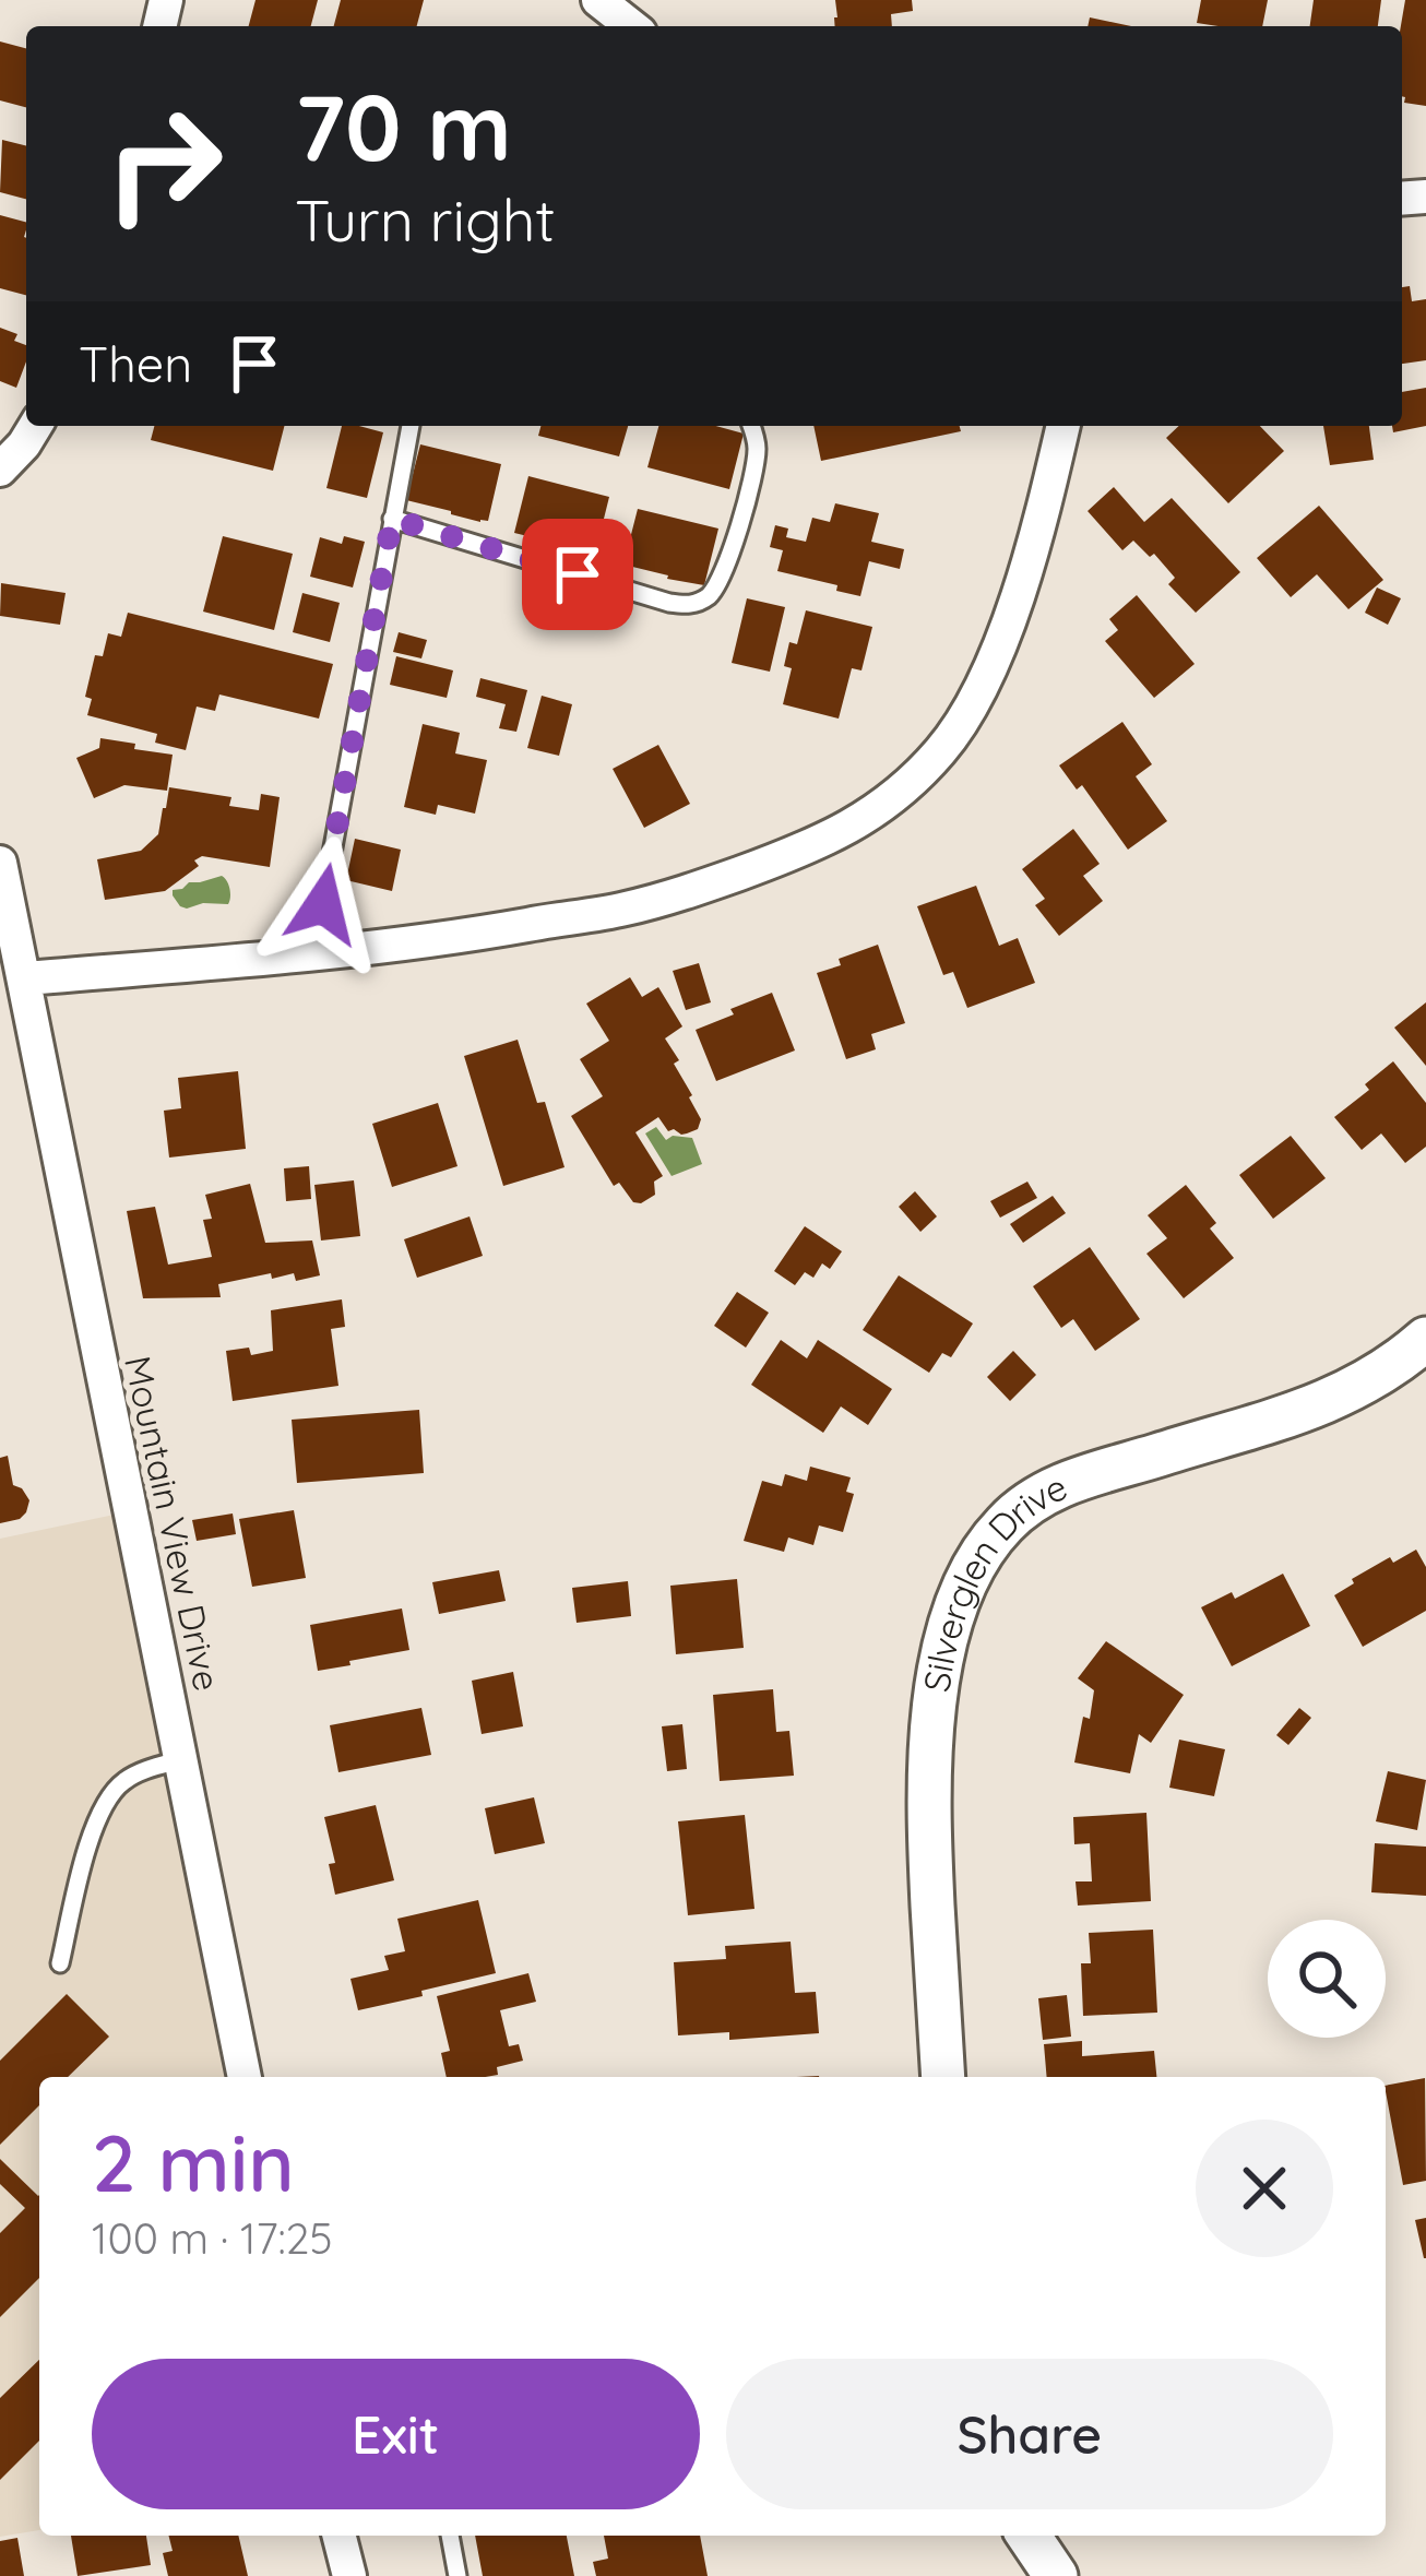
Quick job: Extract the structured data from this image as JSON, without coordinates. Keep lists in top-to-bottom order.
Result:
{
  "streets": {
    "street": ["Mountain View Drive", "Silverglen Drive"]
  },
  "page": {
    "turn": ["70 m", "Turn right"],
    "then": "Then",
    "heading": ["2 min", "100 m · 17:25"],
    "buttons": ["Exit", "Share"]
  }
}
